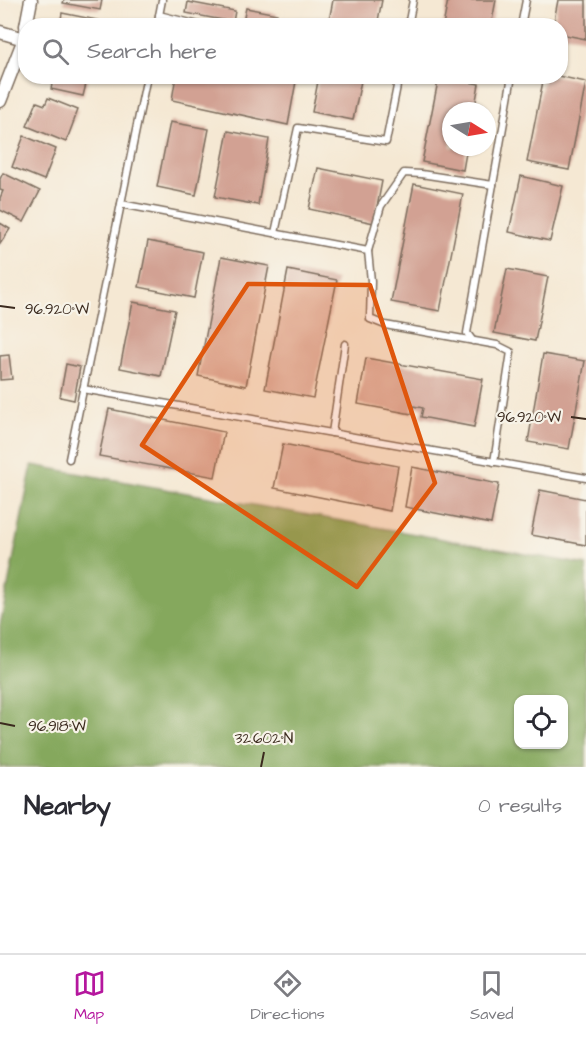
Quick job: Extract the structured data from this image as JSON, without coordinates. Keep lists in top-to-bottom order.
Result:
{
  "north": "right",
  "page": {
    "search": "Search here",
    "heading": ["Nearby", "0 results"],
    "nav": ["Map", "Directions", "Saved"]
  },
  "coordinates": ["96.920°W", "96.918°W", "32.602°N"]
}
